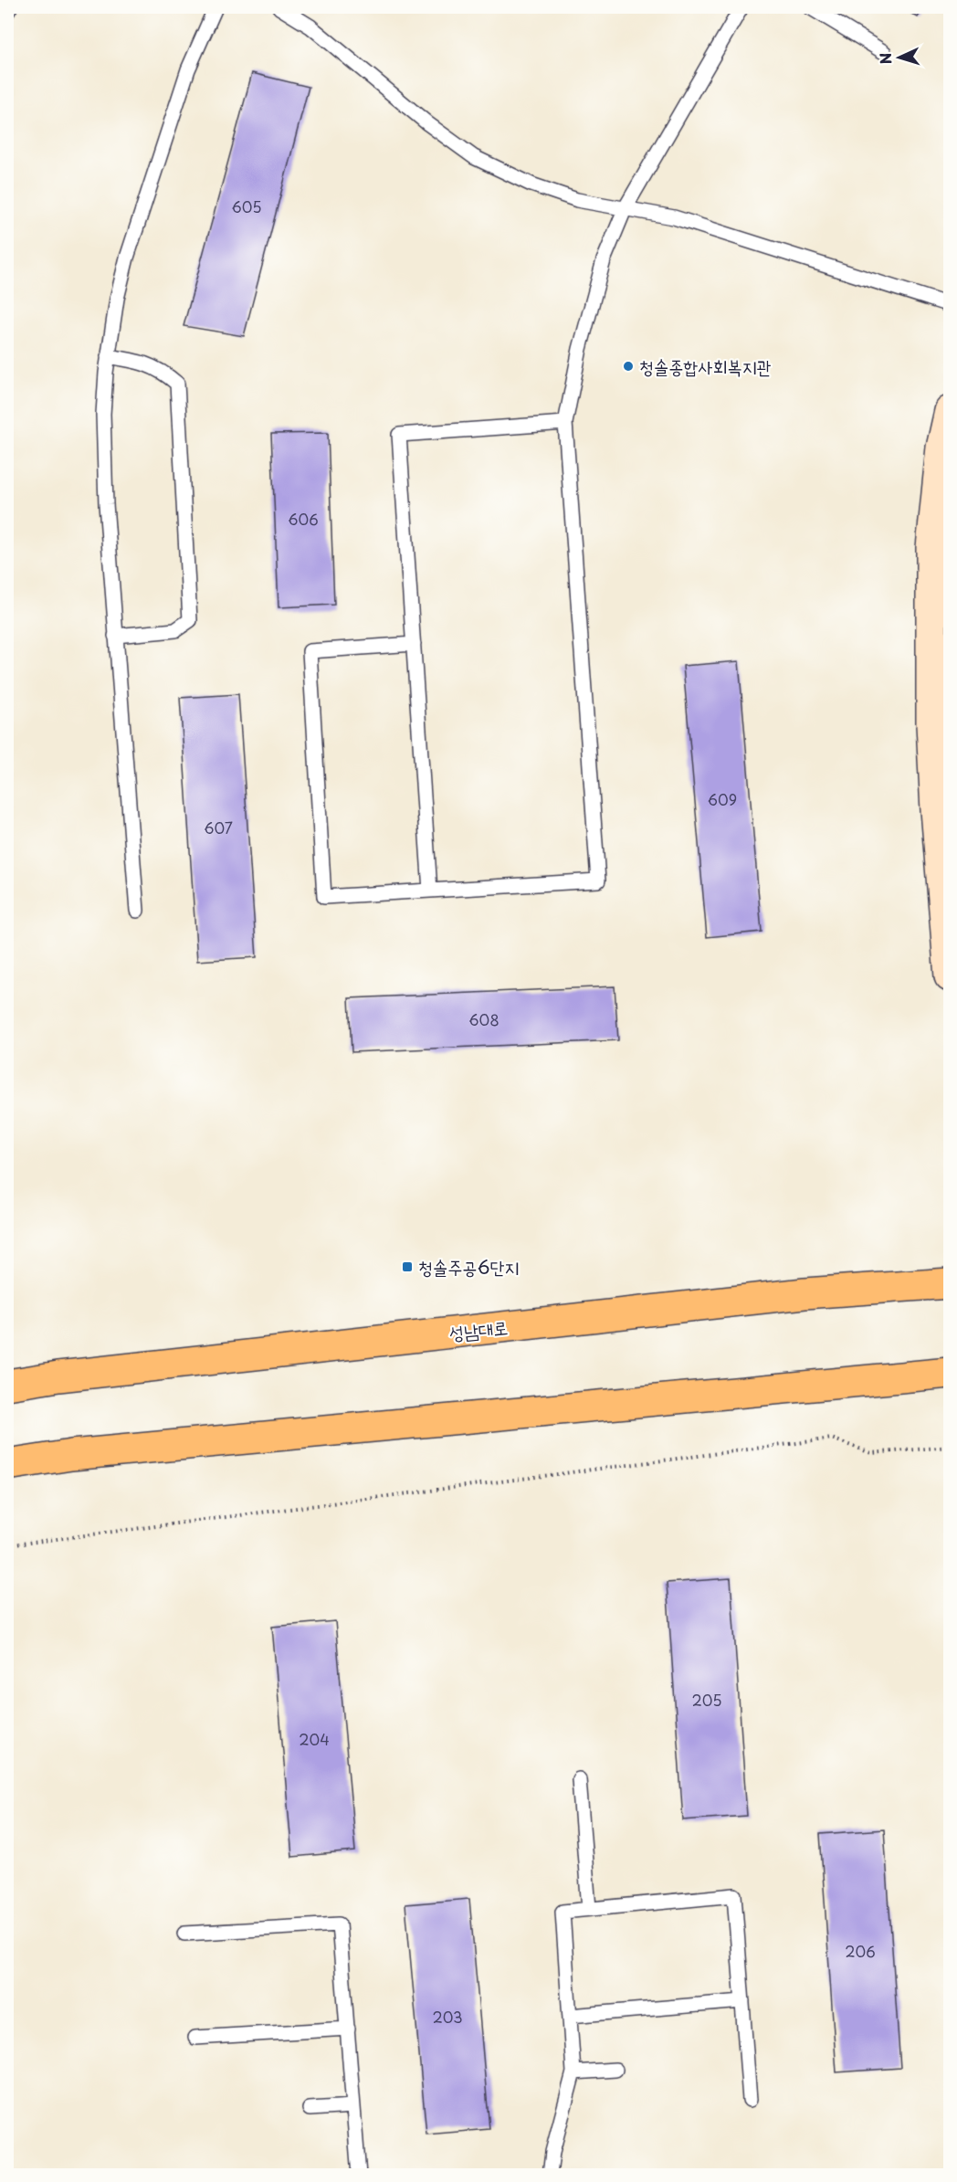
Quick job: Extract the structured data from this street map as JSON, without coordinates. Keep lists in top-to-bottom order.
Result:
{
  "streets": {
    "main road": ["성남대로"]
  },
  "places": {
    "other": ["청솔종합사회복지관"],
    "transit": ["청솔주공6단지"]
  },
  "house_numbers": [
    "605",
    "606",
    "609",
    "607",
    "608",
    "205",
    "204",
    "206",
    "203"
  ],
  "north": "left"
}
